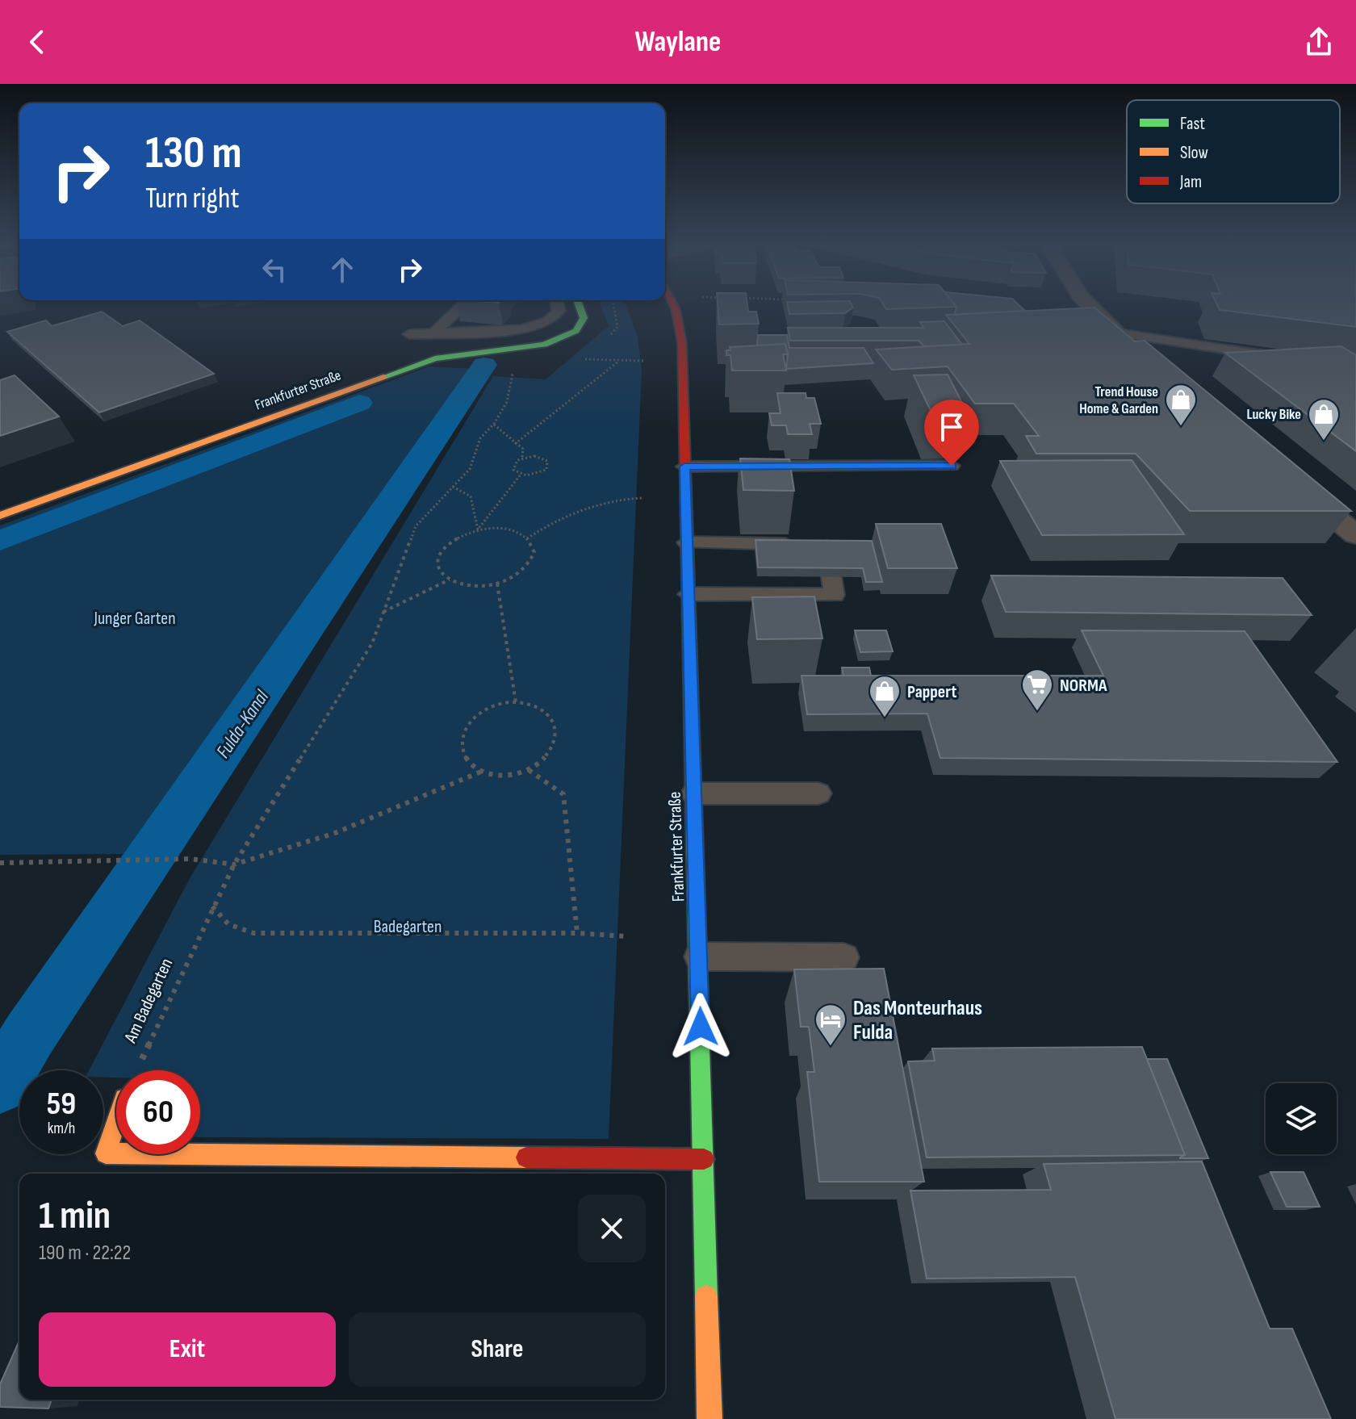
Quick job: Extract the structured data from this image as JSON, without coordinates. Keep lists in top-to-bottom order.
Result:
{
  "streets": {
    "main road": ["Frankfurter Straße"],
    "path": ["Am Badegarten"]
  },
  "crossings": [
    ["Frankfurter Straße", "Am Badegarten"]
  ],
  "water": ["Fulda-Kanal"],
  "parks": ["Junger Garten", "Badegarten"],
  "places": {
    "shop": ["Trend House Home & Garden", "Lucky Bike", "Pappert"],
    "supermarket": ["NORMA"],
    "hotel": ["Das Monteurhaus Fulda"]
  },
  "legend": ["Fast", "Slow", "Jam"],
  "page": {
    "header": "Waylane",
    "turn": ["130 m", "Turn right"],
    "speed": "59 km/h",
    "limit": "60",
    "heading": ["1 min", "190 m · 22:22"],
    "buttons": ["Exit", "Share"]
  }
}
